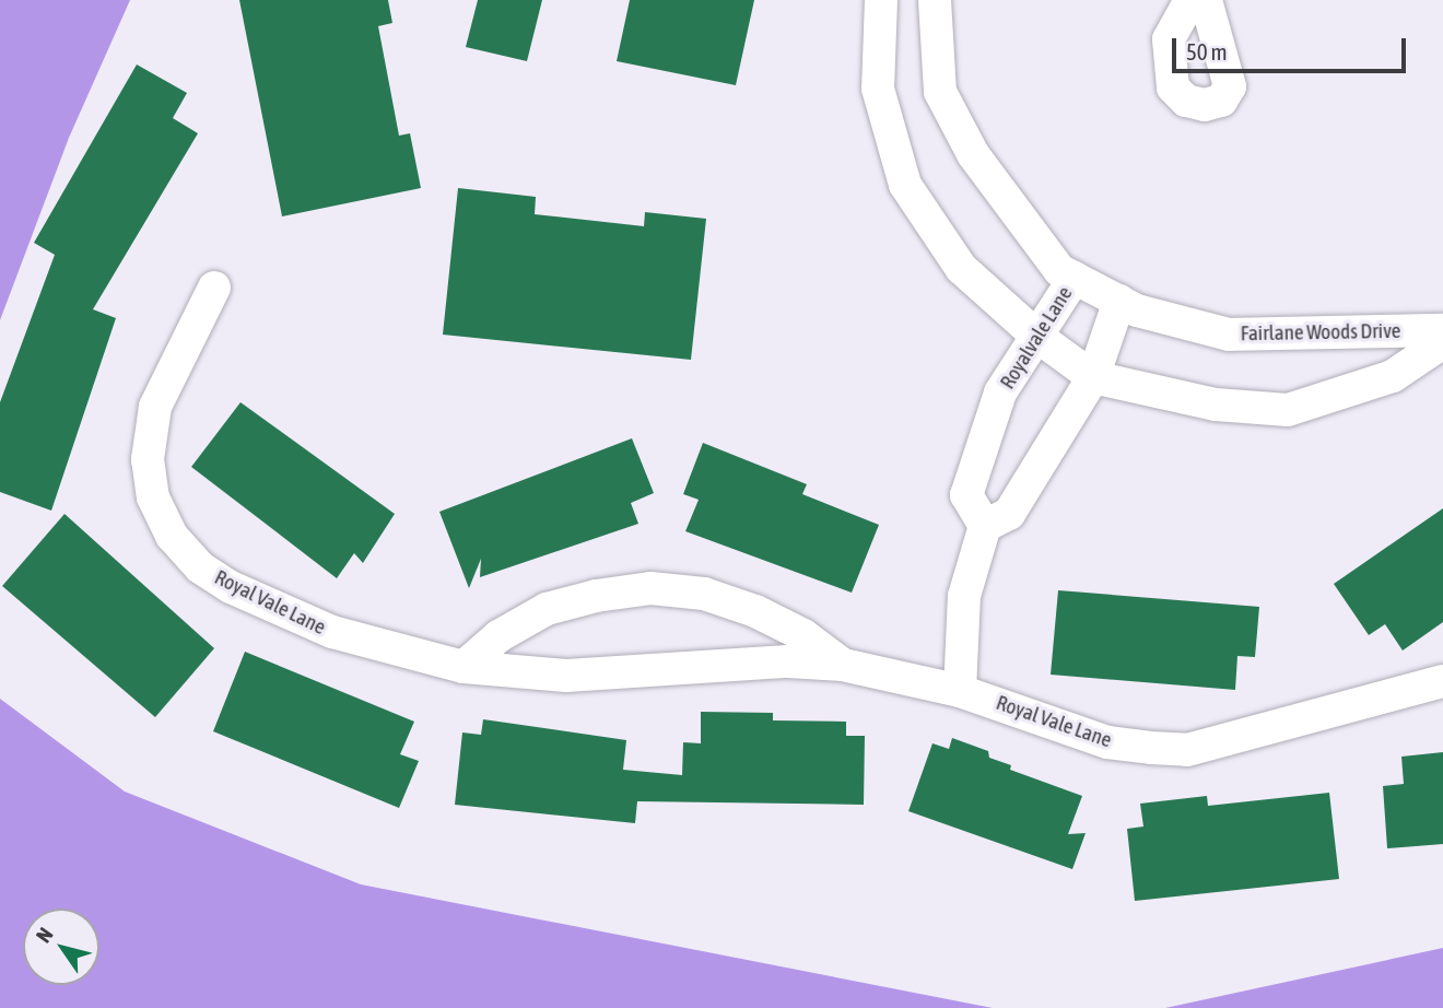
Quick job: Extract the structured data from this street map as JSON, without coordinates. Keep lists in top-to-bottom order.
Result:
{
  "streets": {
    "street": ["Fairlane Woods Drive", "Royalvale Lane", "Royal Vale Lane"]
  },
  "crossings": [
    ["Fairlane Woods Drive", "Royalvale Lane"]
  ],
  "scale_bar": "50 m",
  "north": "top left"
}
